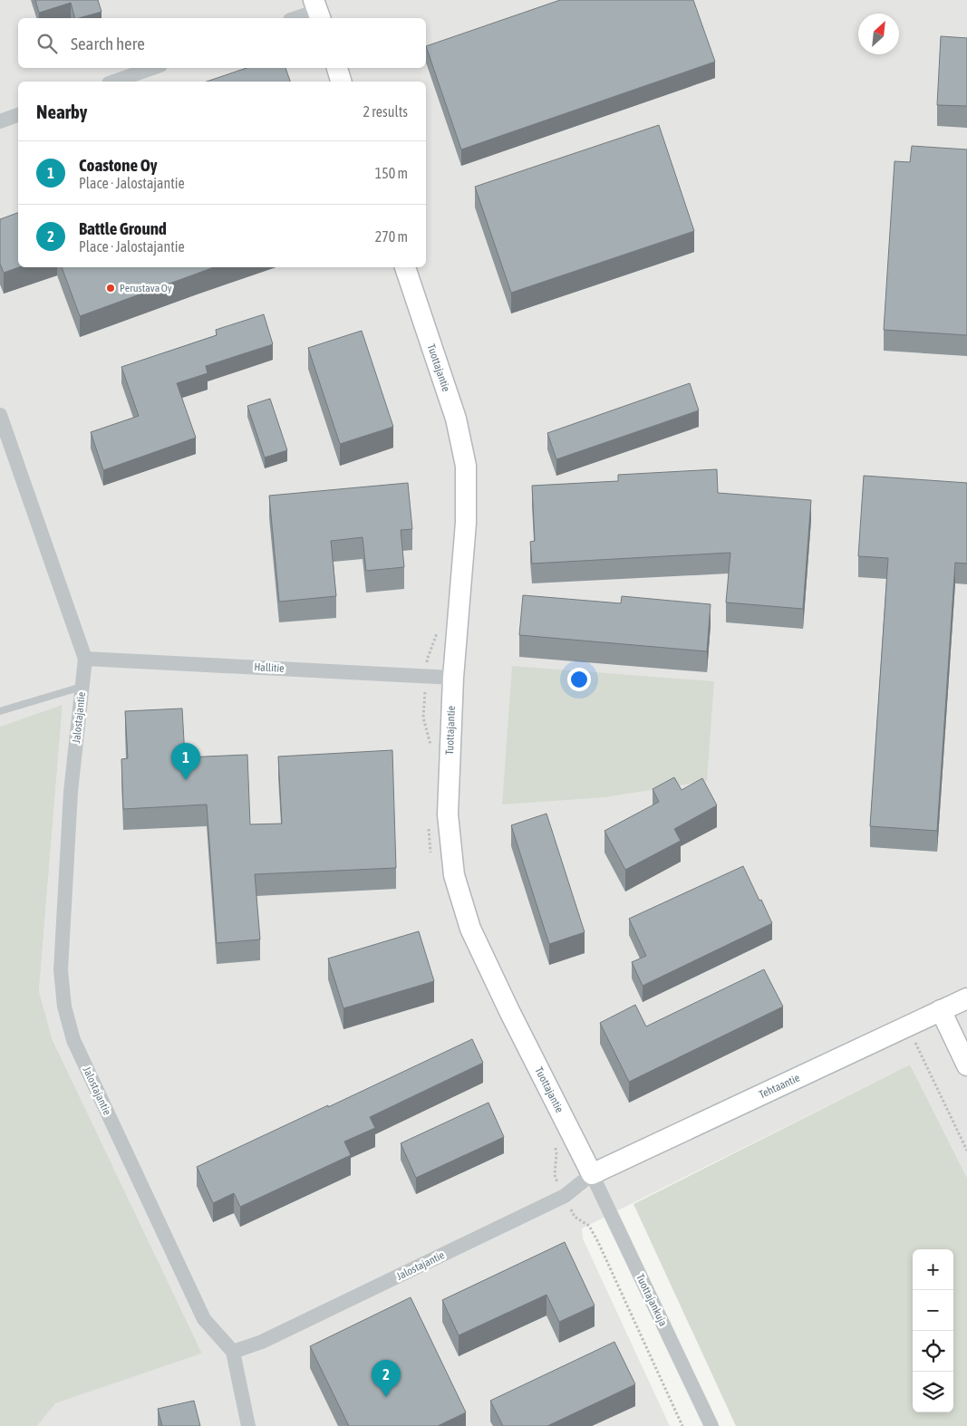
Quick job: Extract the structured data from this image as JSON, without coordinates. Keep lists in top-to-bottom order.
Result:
{
  "streets": {
    "street": [
      "Tuottajantie",
      "Hallitie",
      "Jalostajantie",
      "Tehtaantie",
      "Tuottajankuja"
    ]
  },
  "crossings": [
    ["Tuottajantie", "Hallitie"],
    ["Tuottajantie", "Jalostajantie"],
    ["Tuottajantie", "Tehtaantie"],
    ["Tuottajantie", "Tuottajankuja"],
    ["Hallitie", "Jalostajantie"],
    ["Jalostajantie", "Tehtaantie"],
    ["Jalostajantie", "Tuottajankuja"],
    ["Tehtaantie", "Tuottajankuja"]
  ],
  "places": ["Perustava Oy"],
  "north": "top right",
  "page": {
    "search": "Search here",
    "heading": ["Nearby", "2 results"],
    "list": [
      {
        "mark": "1",
        "name": "Coastone Oy",
        "note": "Place · Jalostajantie",
        "value": "150 m"
      },
      {
        "mark": "2",
        "name": "Battle Ground",
        "note": "Place · Jalostajantie",
        "value": "270 m"
      }
    ],
    "pins": ["1", "2"],
    "map_buttons": ["+", "−"]
  }
}
